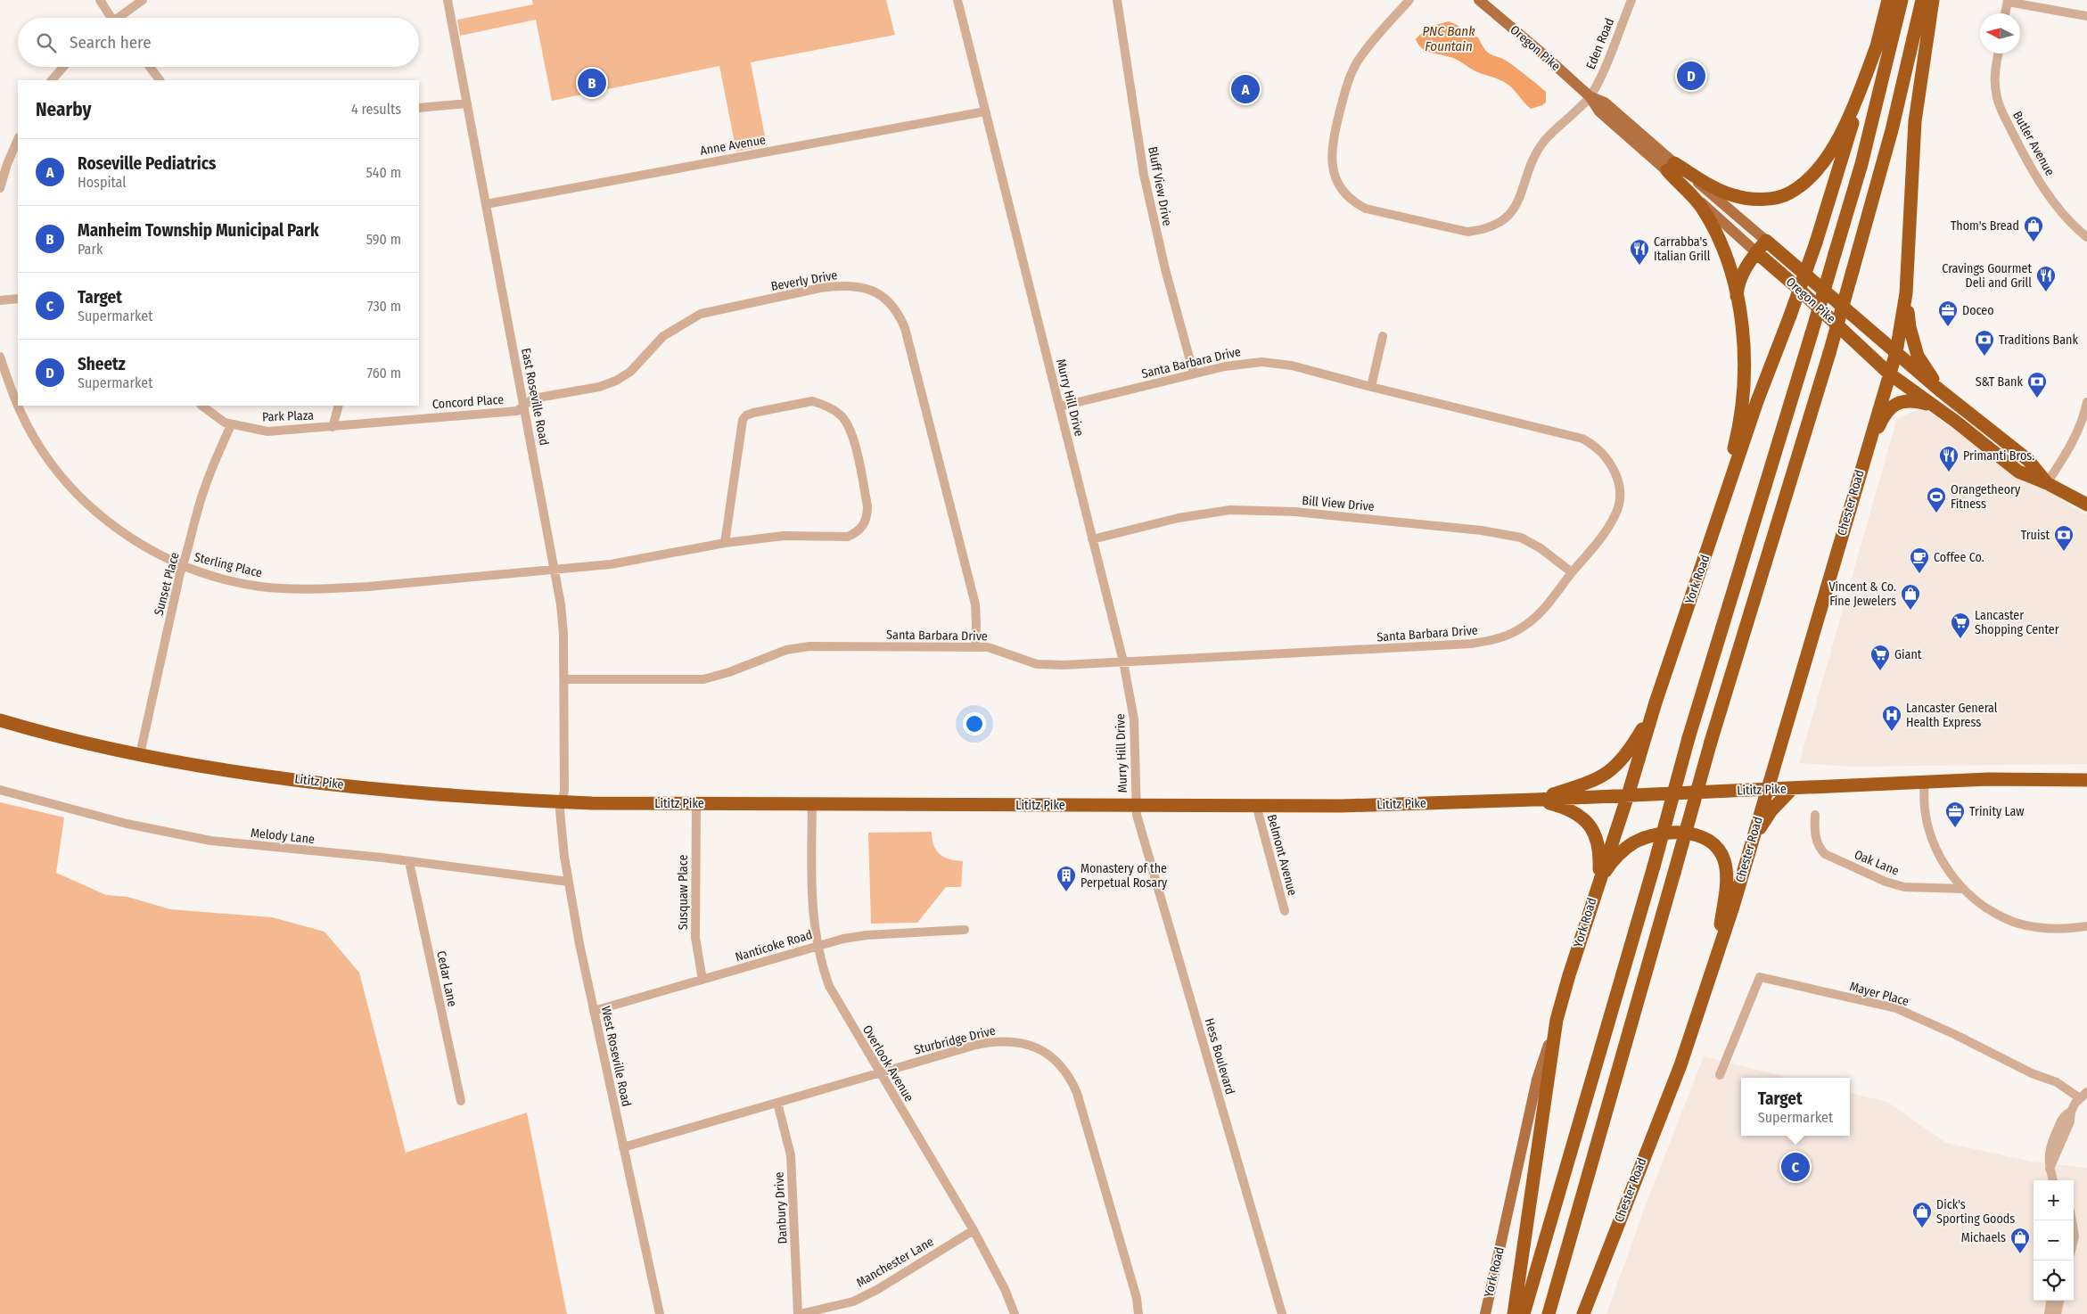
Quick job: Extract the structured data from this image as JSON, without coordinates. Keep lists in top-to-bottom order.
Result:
{
  "streets": {
    "highway": [
      "Oregon Pike",
      "Chester Road",
      "York Road",
      "Lititz Pike"
    ],
    "street": [
      "Eden Road",
      "Butler Avenue",
      "Anne Avenue",
      "Bluff View Drive",
      "Beverly Drive",
      "Santa Barbara Drive",
      "East Roseville Road",
      "Murry Hill Drive",
      "Concord Place",
      "Park Plaza",
      "Bill View Drive",
      "Sterling Place",
      "Sunset Place",
      "Melody Lane",
      "Belmont Avenue",
      "Oak Lane",
      "Susquaw Place",
      "Nanticoke Road",
      "Cedar Lane",
      "Mayer Place",
      "Sturbridge Drive",
      "West Roseville Road",
      "Hess Boulevard",
      "Overlook Avenue",
      "Danbury Drive",
      "Manchester Lane"
    ]
  },
  "crossings": [
    ["Eden Road", "Oregon Pike"],
    ["Oregon Pike", "Chester Road"],
    ["Anne Avenue", "East Roseville Road"],
    ["Anne Avenue", "Murry Hill Drive"],
    ["Bluff View Drive", "Santa Barbara Drive"],
    ["Beverly Drive", "Santa Barbara Drive"],
    ["Beverly Drive", "East Roseville Road"],
    ["Beverly Drive", "Concord Place"],
    ["Santa Barbara Drive", "East Roseville Road"],
    ["Santa Barbara Drive", "Murry Hill Drive"],
    ["Santa Barbara Drive", "Bill View Drive"],
    ["East Roseville Road", "Concord Place"],
    ["East Roseville Road", "Sterling Place"],
    ["East Roseville Road", "Lititz Pike"],
    ["East Roseville Road", "West Roseville Road"],
    ["Murry Hill Drive", "Bill View Drive"],
    ["Murry Hill Drive", "Lititz Pike"],
    ["Murry Hill Drive", "Hess Boulevard"],
    ["Concord Place", "Park Plaza"],
    ["Park Plaza", "Sunset Place"],
    ["Chester Road", "Lititz Pike"],
    ["Sterling Place", "Sunset Place"],
    ["York Road", "Lititz Pike"],
    ["Sunset Place", "Lititz Pike"],
    ["Lititz Pike", "Belmont Avenue"],
    ["Lititz Pike", "Susquaw Place"],
    ["Lititz Pike", "West Roseville Road"],
    ["Lititz Pike", "Hess Boulevard"],
    ["Lititz Pike", "Overlook Avenue"],
    ["Melody Lane", "Cedar Lane"],
    ["Melody Lane", "West Roseville Road"],
    ["Susquaw Place", "Nanticoke Road"],
    ["Nanticoke Road", "West Roseville Road"],
    ["Nanticoke Road", "Overlook Avenue"],
    ["Sturbridge Drive", "West Roseville Road"],
    ["Sturbridge Drive", "Overlook Avenue"],
    ["Sturbridge Drive", "Danbury Drive"],
    ["Overlook Avenue", "Manchester Lane"],
    ["Danbury Drive", "Manchester Lane"]
  ],
  "water": ["PNC Bank Fountain"],
  "places": {
    "shop": [
      "Thom's Bread",
      "Vincent & Co. Fine Jewelers",
      "Dick's Sporting Goods",
      "Michaels"
    ],
    "restaurant": ["Carrabba's Italian Grill", "Cravings Gourmet Deli and Grill", "Primanti Bros."],
    "office": ["Doceo", "Trinity Law"],
    "bank": ["Traditions Bank", "S&T Bank", "Truist"],
    "sports": ["Orangetheory Fitness"],
    "cafe": ["Coffee Co."],
    "supermarket": ["Lancaster Shopping Center", "Giant"],
    "hospital": ["Lancaster General Health Express"],
    "building": ["Monastery of the Perpetual Rosary"]
  },
  "north": "left",
  "page": {
    "search": "Search here",
    "pins": [
      "D",
      "B",
      "A",
      "C"
    ],
    "heading": ["Nearby", "4 results"],
    "list": [
      {
        "mark": "A",
        "name": "Roseville Pediatrics",
        "note": "Hospital",
        "value": "540 m"
      },
      {
        "mark": "B",
        "name": "Manheim Township Municipal Park",
        "note": "Park",
        "value": "590 m"
      },
      {
        "mark": "C",
        "name": "Target",
        "note": "Supermarket",
        "value": "730 m"
      },
      {
        "mark": "D",
        "name": "Sheetz",
        "note": "Supermarket",
        "value": "760 m"
      }
    ],
    "popup": ["Target", "Supermarket"],
    "map_buttons": ["+", "−"]
  }
}
